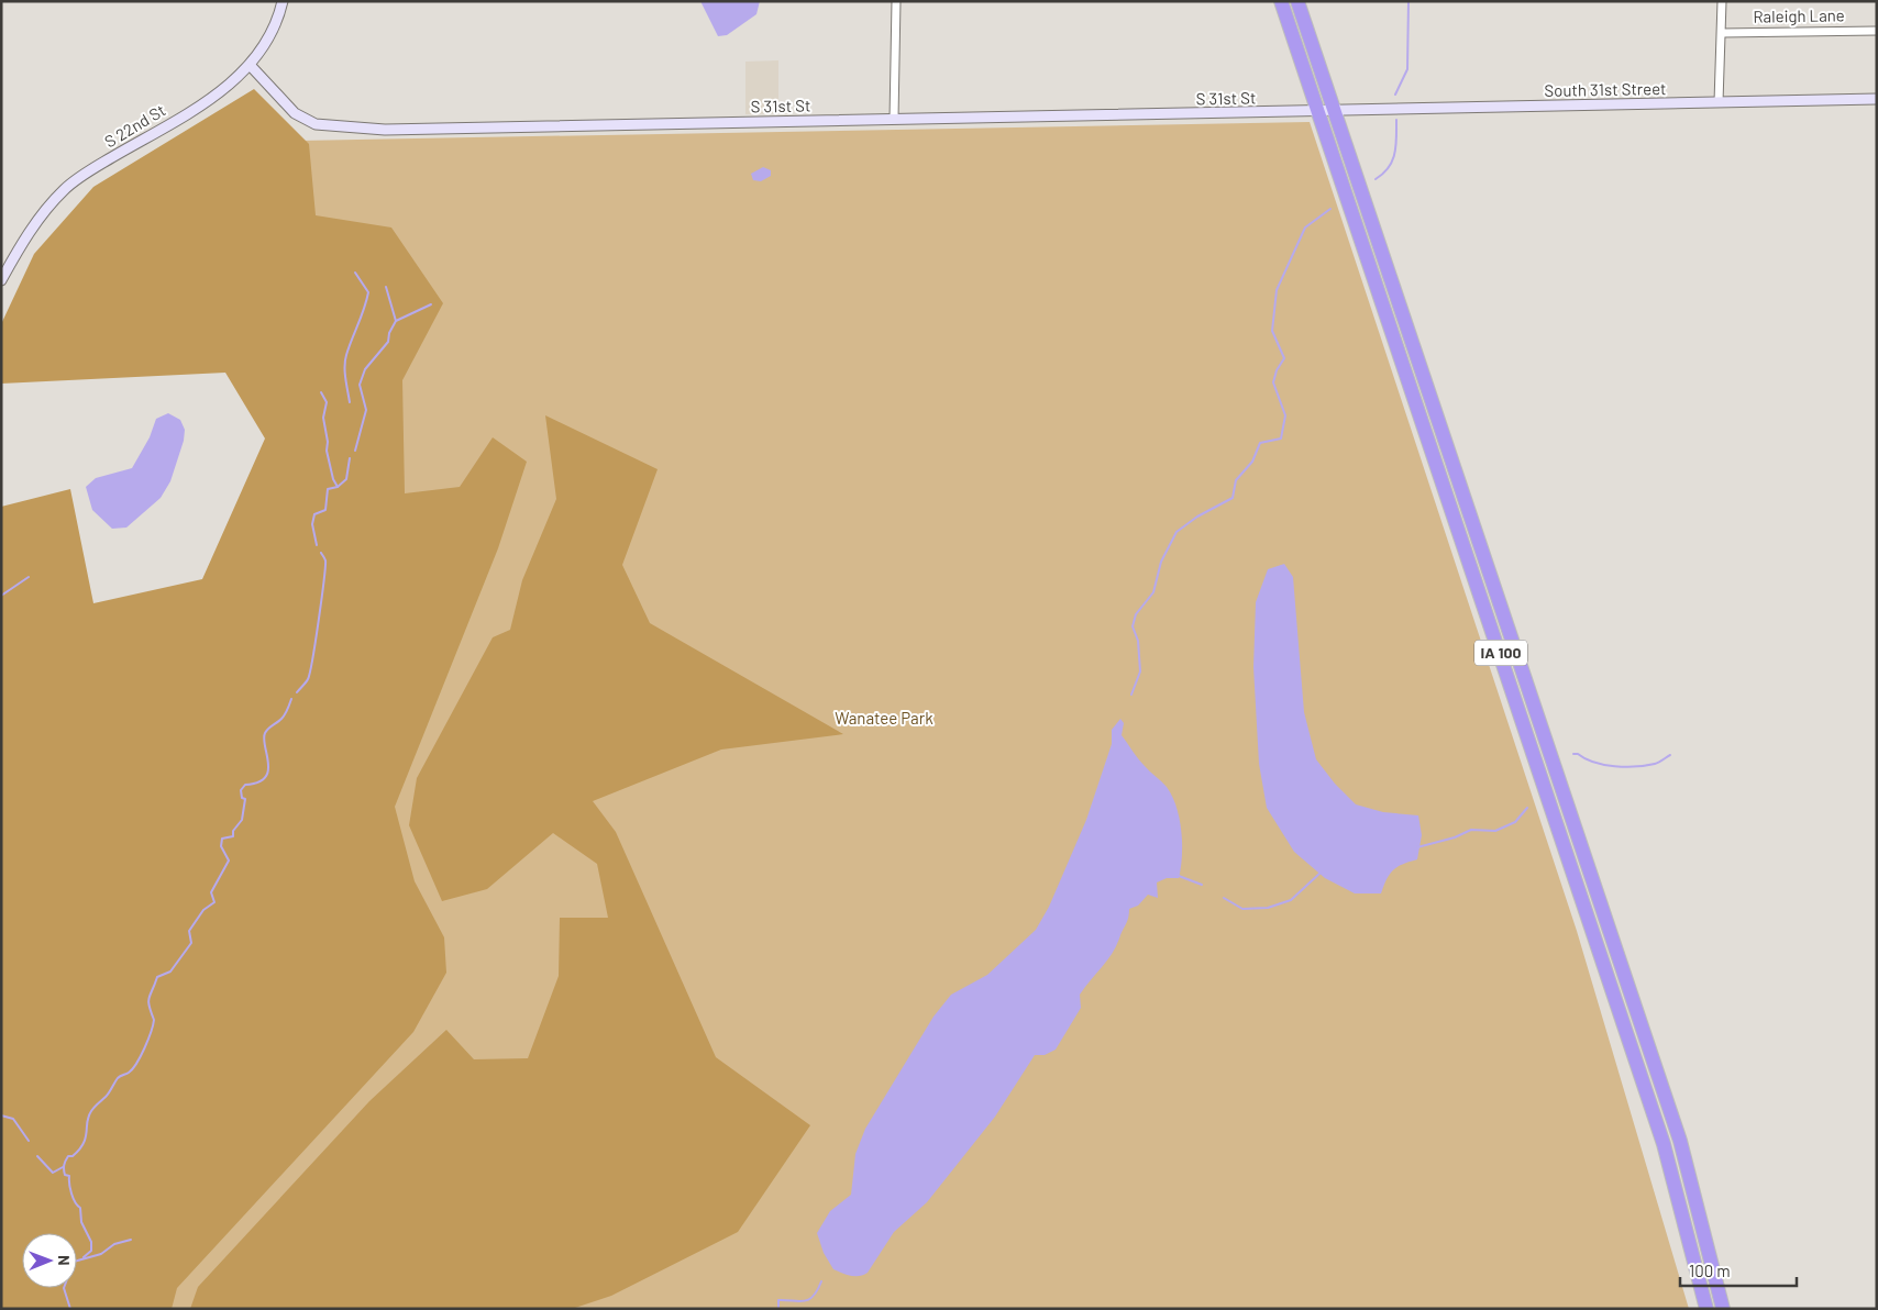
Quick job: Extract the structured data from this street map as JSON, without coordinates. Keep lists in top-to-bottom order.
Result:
{
  "streets": {
    "highway": ["IA 100"],
    "street": [
      "Raleigh Lane",
      "South 31st Street",
      "S 31st St",
      "S 22nd St"
    ]
  },
  "crossings": [
    ["South 31st Street", "S 31st St"],
    ["South 31st Street", "IA 100"],
    ["S 31st St", "S 22nd St"],
    ["S 31st St", "IA 100"]
  ],
  "parks": ["Wanatee Park"],
  "scale_bar": "100 m",
  "north": "right"
}
